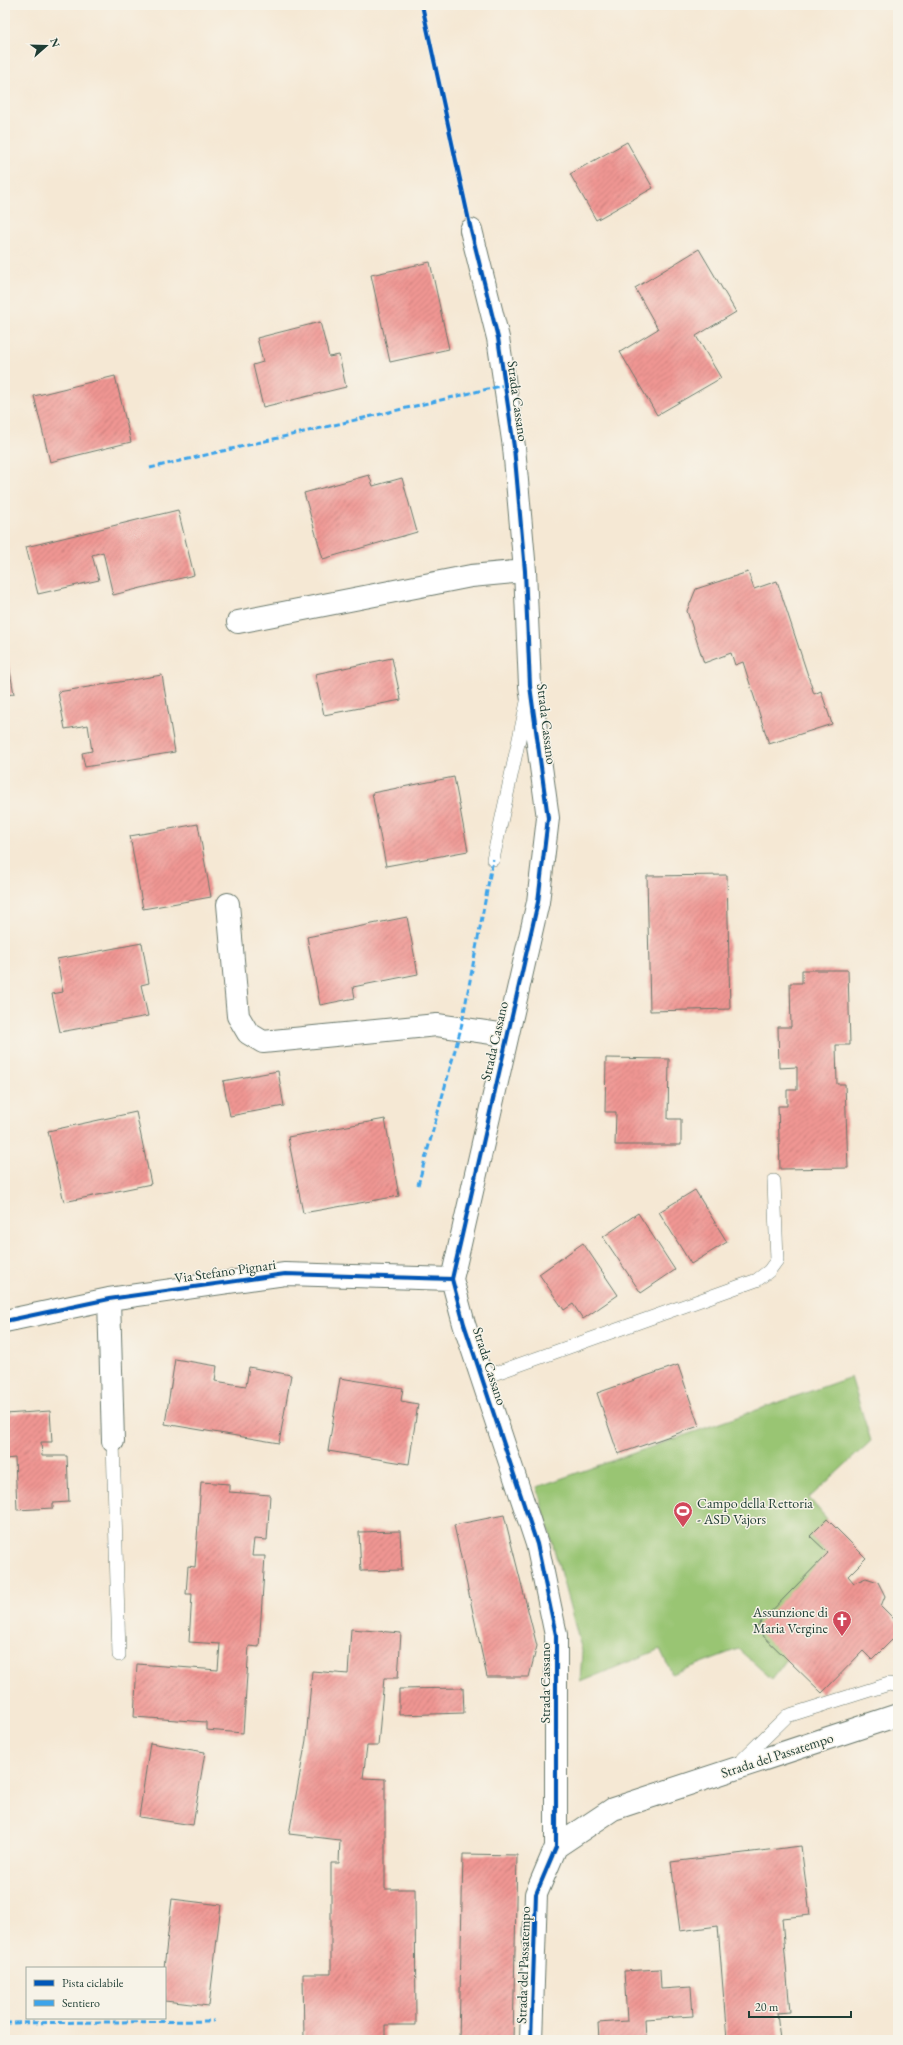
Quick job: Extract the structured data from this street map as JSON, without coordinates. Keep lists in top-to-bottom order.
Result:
{
  "streets": {
    "street": ["Strada Cassano", "Via Stefano Pignari", "Strada del Passatempo"]
  },
  "crossings": [
    ["Strada Cassano", "Via Stefano Pignari"],
    ["Strada Cassano", "Strada del Passatempo"]
  ],
  "places": {
    "sports": ["Campo della Rettoria - ASD Vajors"],
    "church": ["Assunzione di Maria Vergine"]
  },
  "legend": ["Pista ciclabile", "Sentiero"],
  "scale_bar": "20 m",
  "north": "right"
}
